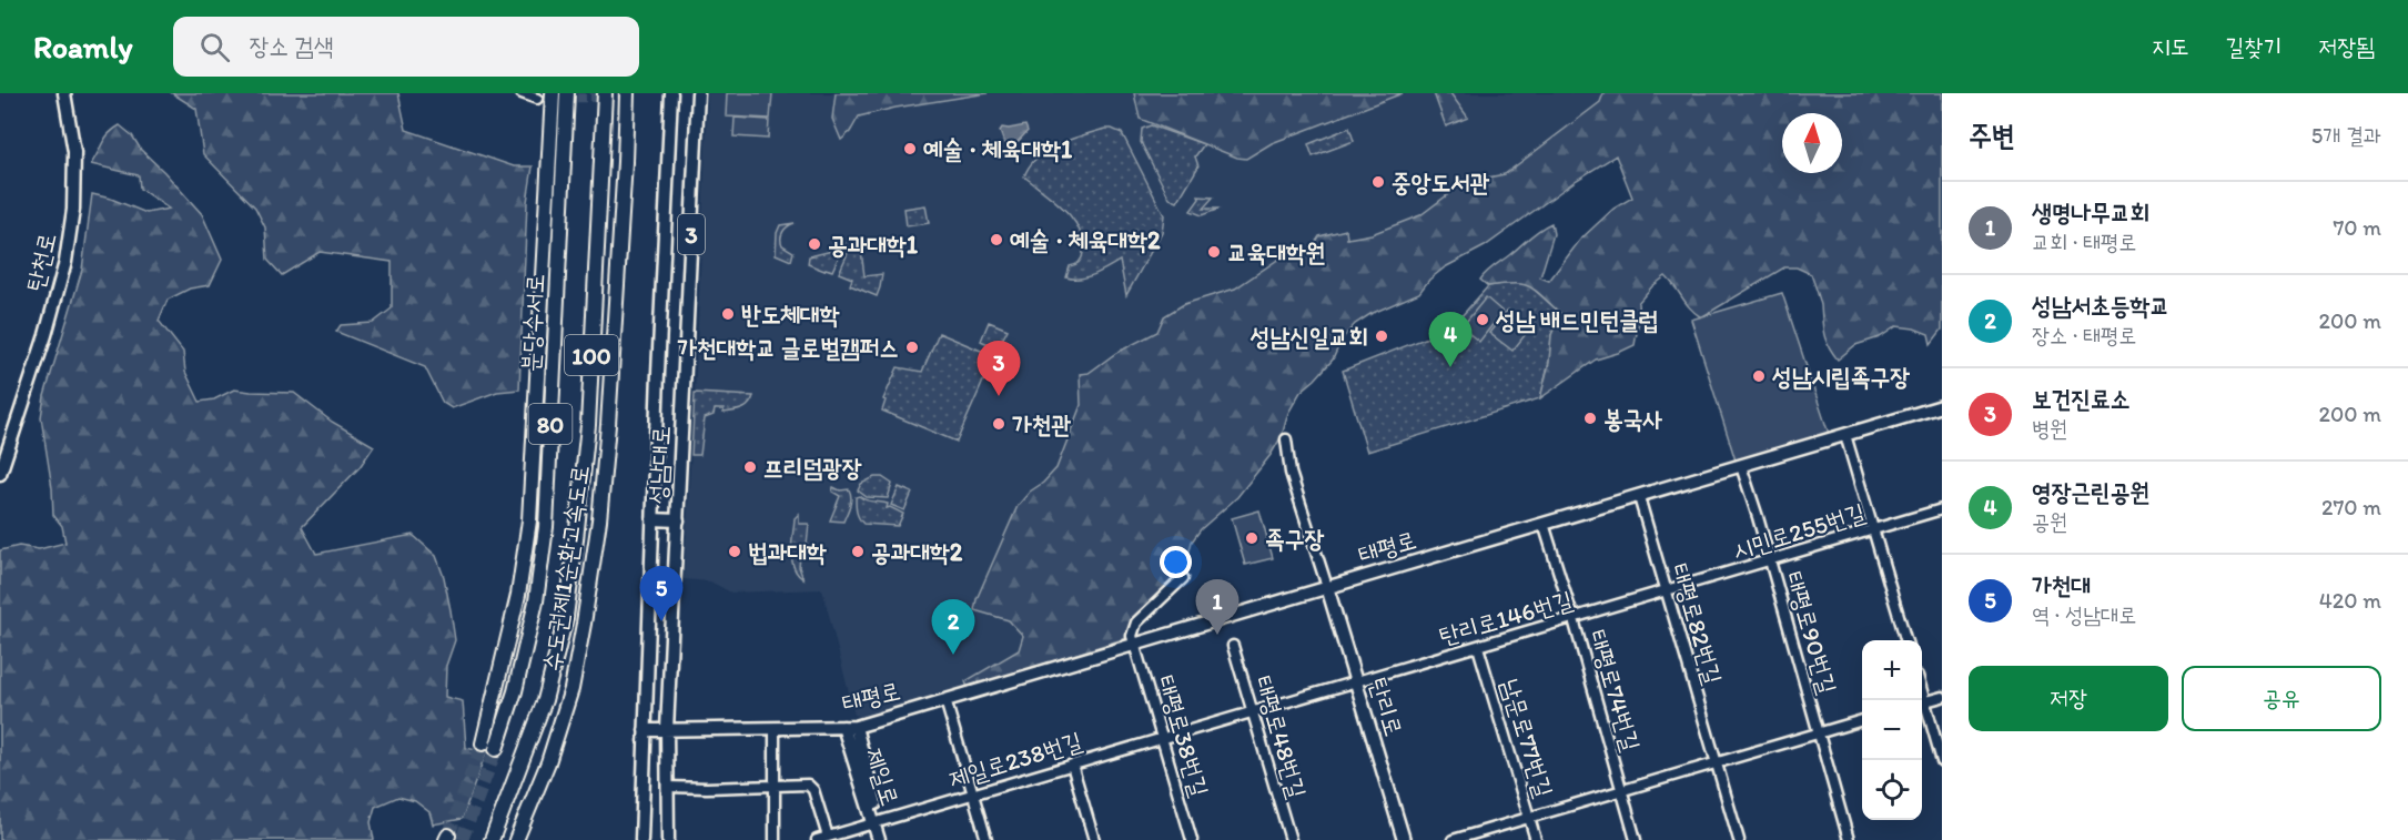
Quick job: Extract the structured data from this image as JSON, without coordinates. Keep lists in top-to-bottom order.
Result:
{
  "streets": {
    "highway": [
      "분당수서로",
      "100",
      "80",
      "수도권제1순환고속도로"
    ],
    "main road": [
      "3",
      "탄천로",
      "성남대로",
      "태평로",
      "탄리로",
      "제일로"
    ],
    "street": [
      "시민로255번길",
      "탄리로146번길",
      "태평로82번길",
      "태평로90번길",
      "태평로74번길",
      "태평로38번길",
      "태평로48번길",
      "남문로77번길",
      "제일로238번길"
    ]
  },
  "crossings": [
    ["성남대로", "태평로"],
    ["시민로255번길", "탄리로146번길"],
    ["시민로255번길", "태평로82번길"],
    ["시민로255번길", "태평로90번길"],
    ["태평로", "태평로82번길"],
    ["태평로", "태평로90번길"],
    ["태평로", "태평로74번길"],
    ["태평로", "탄리로"],
    ["태평로", "태평로38번길"],
    ["태평로", "제일로"],
    ["탄리로146번길", "태평로82번길"],
    ["탄리로146번길", "태평로74번길"],
    ["탄리로146번길", "탄리로"],
    ["탄리로146번길", "태평로48번길"],
    ["탄리로146번길", "남문로77번길"],
    ["탄리로146번길", "제일로238번길"],
    ["태평로38번길", "제일로238번길"],
    ["태평로48번길", "제일로238번길"],
    ["제일로238번길", "제일로"]
  ],
  "places": [
    "예술ㆍ체육대학1",
    "중앙도서관",
    "예술ㆍ체육대학2",
    "공과대학1",
    "교육대학원",
    "반도체대학",
    "성남 배드민턴클럽",
    "성남신일교회",
    "가천대학교 글로벌캠퍼스",
    "성남시립족구장",
    "봉국사",
    "가천관",
    "프리덤광장",
    "족구장",
    "법과대학",
    "공과대학2"
  ],
  "north": "top",
  "page": {
    "header": "Roamly",
    "search": "장소 검색",
    "nav": ["지도", "길찾기", "저장됨"],
    "heading": ["주변", "5개 결과"],
    "list": [
      {
        "mark": "1",
        "name": "생명나무교회",
        "note": "교회 · 태평로",
        "value": "70 m"
      },
      {
        "mark": "2",
        "name": "성남서초등학교",
        "note": "장소 · 태평로",
        "value": "200 m"
      },
      {
        "mark": "3",
        "name": "보건진료소",
        "note": "병원",
        "value": "200 m"
      },
      {
        "mark": "4",
        "name": "영장근린공원",
        "note": "공원",
        "value": "270 m"
      },
      {
        "mark": "5",
        "name": "가천대",
        "note": "역 · 성남대로",
        "value": "420 m"
      }
    ],
    "pins": [
      "4",
      "3",
      "5",
      "1",
      "2"
    ],
    "map_buttons": ["+", "−"],
    "buttons": ["저장", "공유"]
  }
}
